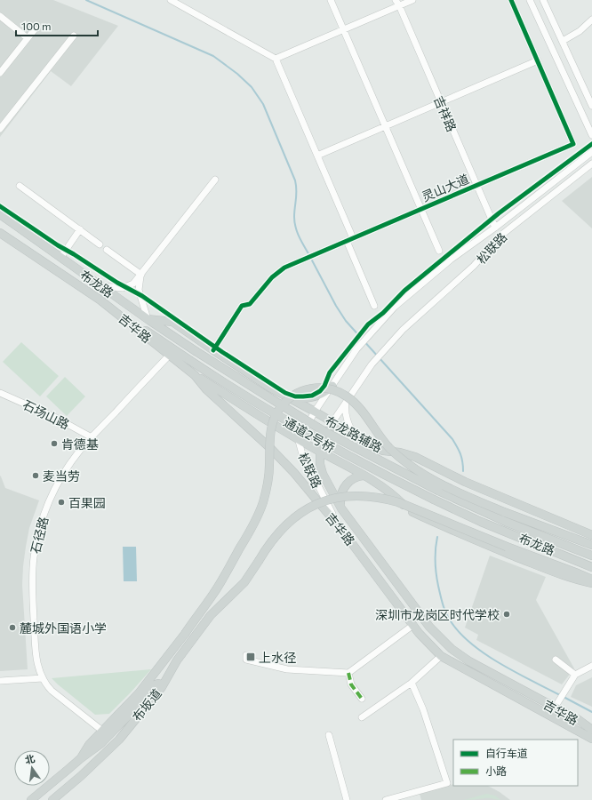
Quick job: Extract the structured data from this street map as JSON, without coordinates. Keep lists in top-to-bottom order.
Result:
{
  "streets": {
    "main road": [
      "布龙路",
      "吉华路",
      "布龙路辅路",
      "通道2号桥",
      "布坂道"
    ],
    "street": [
      "吉祥路",
      "灵山大道",
      "松联路",
      "石场山路",
      "石径路"
    ]
  },
  "crossings": [
    ["吉祥路", "灵山大道"],
    ["吉祥路", "松联路"],
    ["灵山大道", "布龙路辅路"],
    ["松联路", "吉华路"],
    ["松联路", "布龙路辅路"],
    ["布龙路", "吉华路"],
    ["布龙路", "布龙路辅路"],
    ["布龙路", "通道2号桥"],
    ["吉华路", "布龙路辅路"],
    ["吉华路", "石径路"],
    ["石场山路", "石径路"]
  ],
  "places": {
    "other": [
      "肯德基",
      "麦当劳",
      "百果园",
      "深圳市龙岗区时代学校",
      "麓城外国语小学"
    ],
    "transit": ["上水径"]
  },
  "legend": ["自行车道", "小路"],
  "scale_bar": "100 m",
  "north": "top"
}
